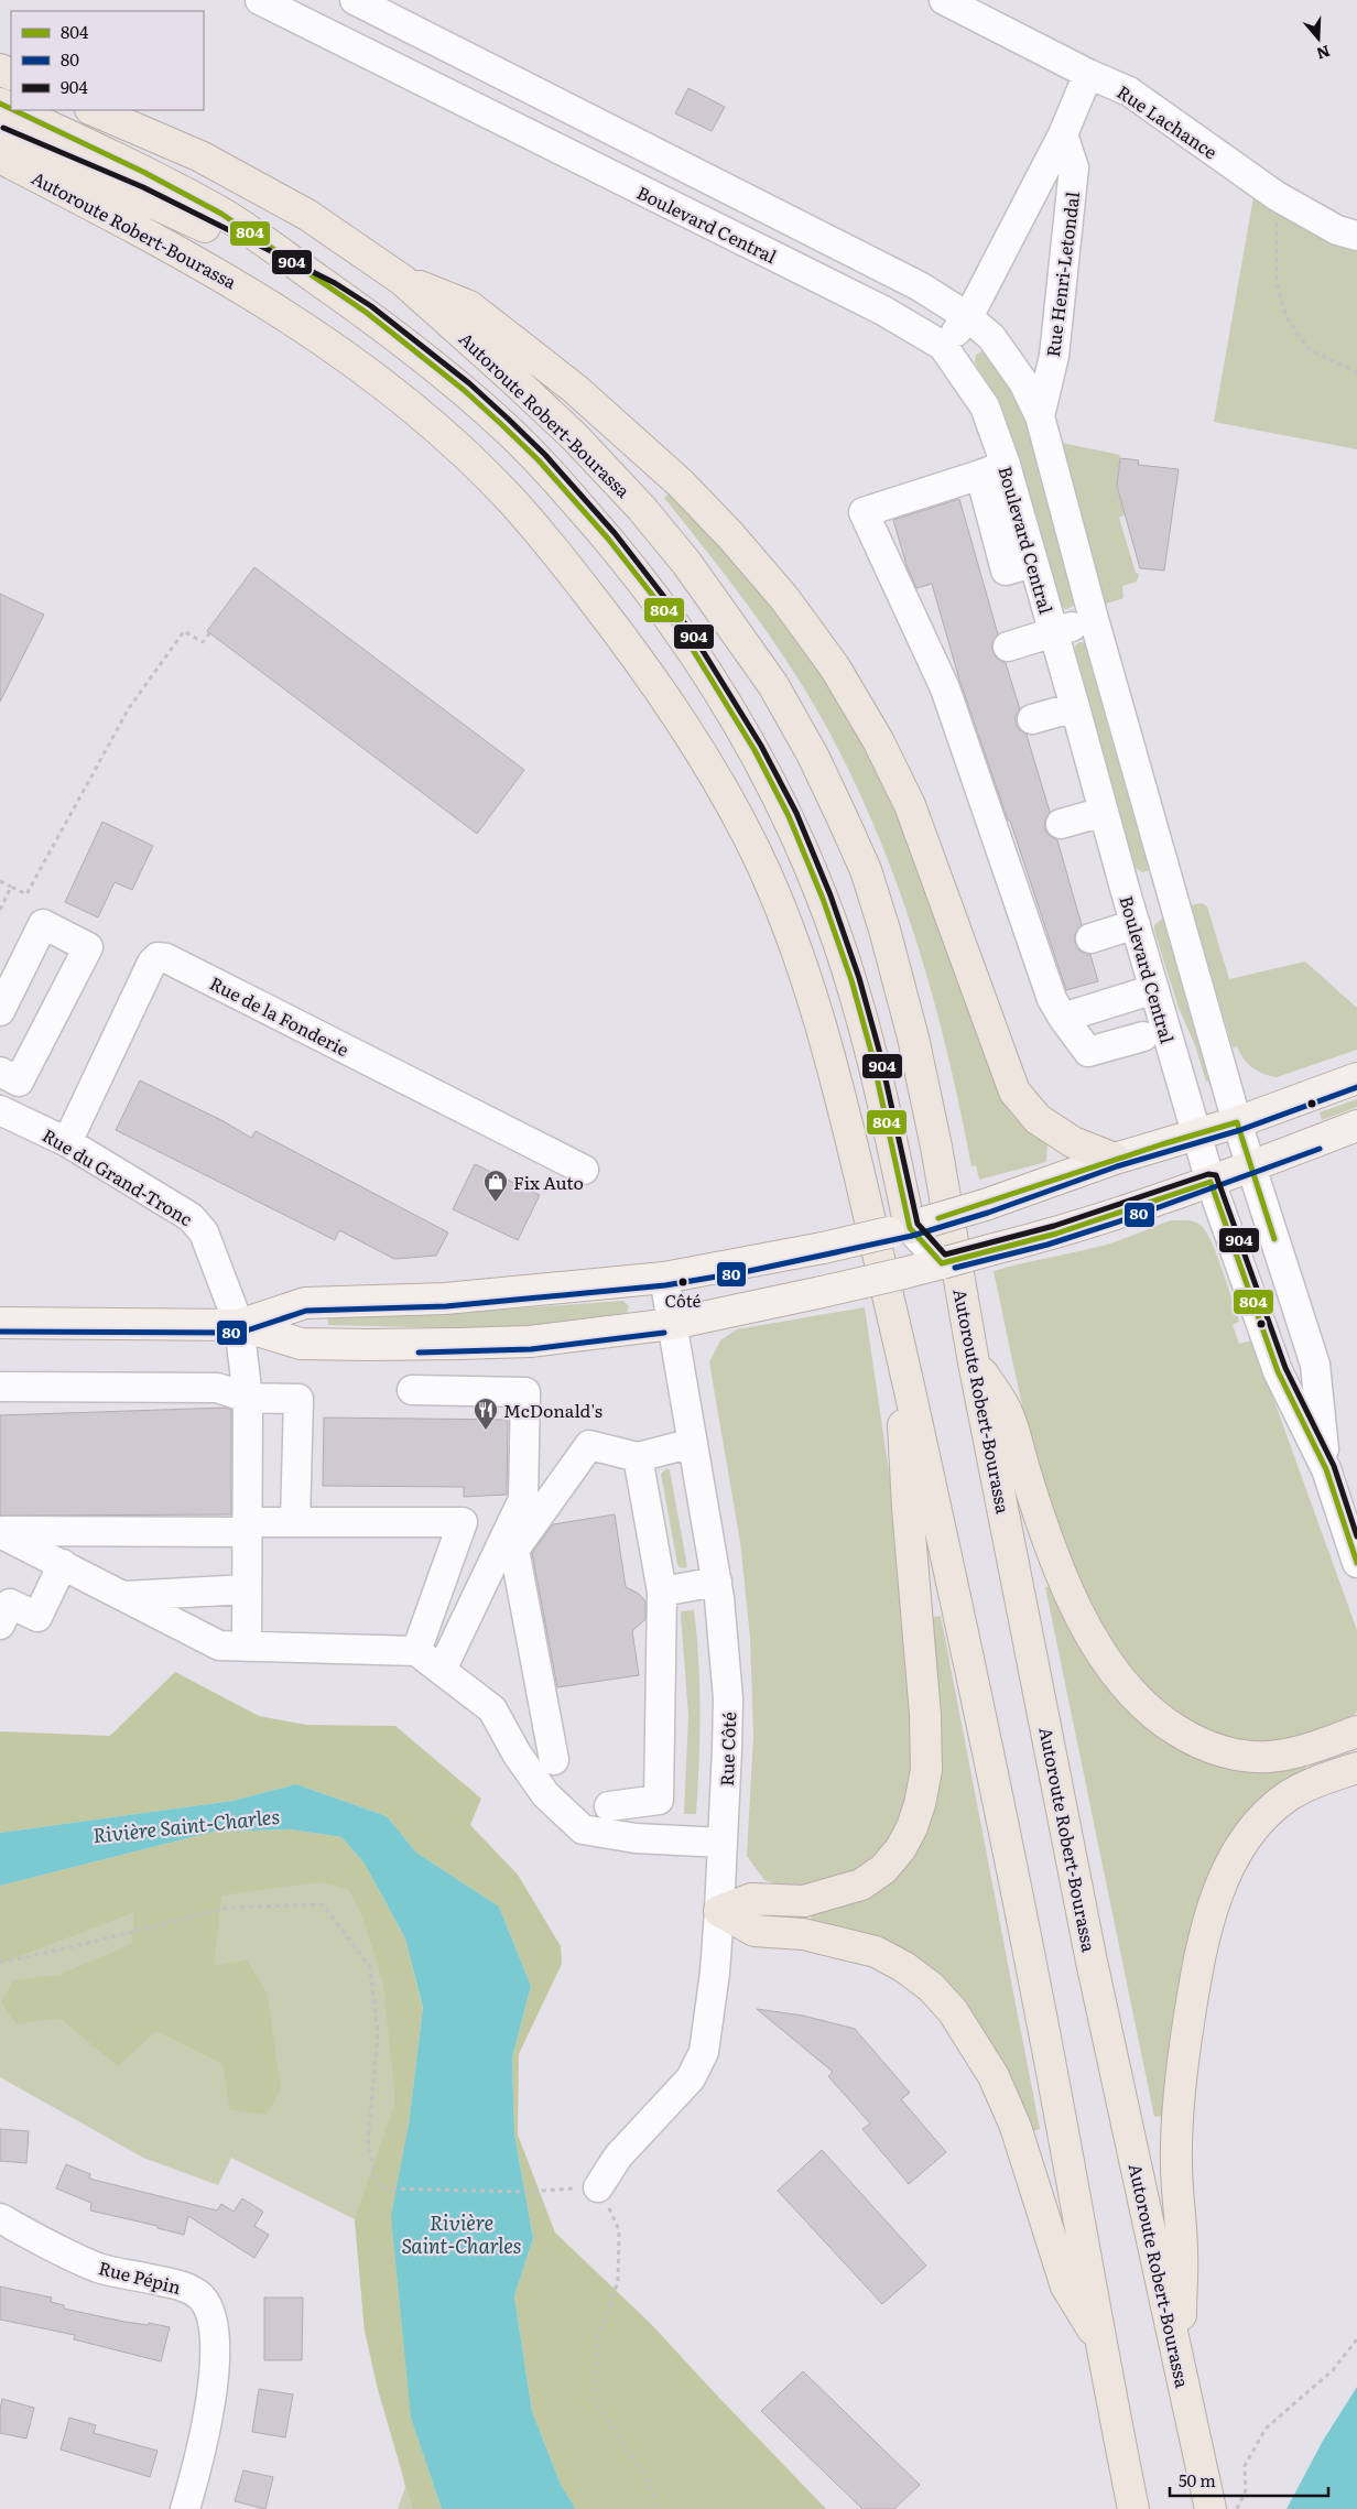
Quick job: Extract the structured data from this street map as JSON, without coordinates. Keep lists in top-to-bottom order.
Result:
{
  "streets": {
    "highway": ["Autoroute Robert-Bourassa"],
    "street": [
      "Rue Lachance",
      "Boulevard Central",
      "Rue Henri-Letondal",
      "Rue de la Fonderie",
      "Rue du Grand-Tronc",
      "Rue Côté",
      "Rue Pépin"
    ]
  },
  "crossings": [
    ["Rue Lachance", "Rue Henri-Letondal"],
    ["Boulevard Central", "Rue Henri-Letondal"],
    ["Rue de la Fonderie", "Rue du Grand-Tronc"]
  ],
  "water": ["Rivière Saint-Charles"],
  "places": {
    "shop": ["Fix Auto"],
    "other": ["Côté"],
    "restaurant": ["McDonald's"]
  },
  "lines": ["transit line 804", "transit line 904", "transit line 80"],
  "legend": ["804", "80", "904"],
  "scale_bar": "50 m",
  "north": "bottom"
}
